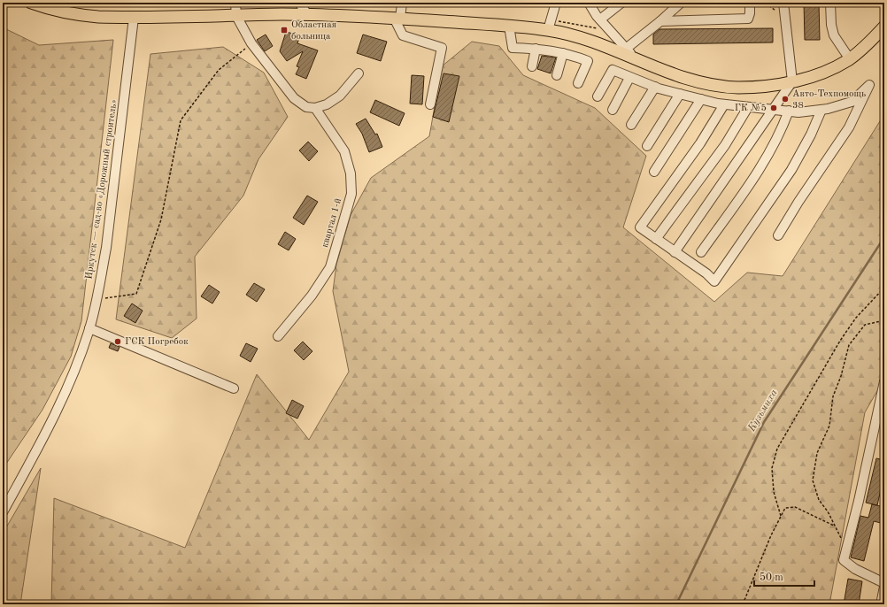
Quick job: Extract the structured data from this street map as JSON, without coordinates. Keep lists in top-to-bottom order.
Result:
{
  "streets": {
    "street": ["Иркутск — сад-во «Дорожный строитель»", "квартал 1-й"]
  },
  "water": ["Кузьмиха"],
  "places": {
    "transit": ["Областная больница"],
    "other": ["Авто-Техпомощь 38", "ГК №5", "ГСК Погребок"]
  },
  "scale_bar": "50 m"
}
